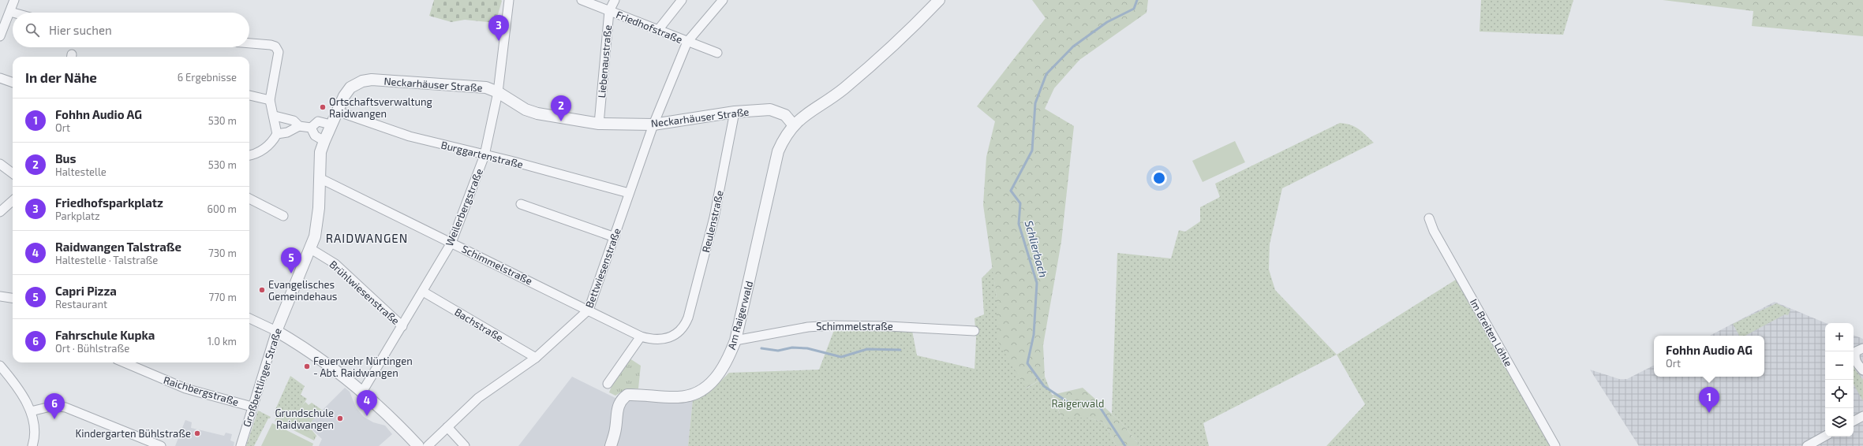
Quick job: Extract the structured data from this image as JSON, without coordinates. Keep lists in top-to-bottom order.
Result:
{
  "streets": {
    "street": [
      "Friedhofstraße",
      "Liebenaustraße",
      "Neckarhäuser Straße",
      "Burggartenstraße",
      "Weilerbergstraße",
      "Reulenstraße",
      "Schimmelstraße",
      "Bettwiesenstraße",
      "Brühlwiesenstraße",
      "Am Raigerwald",
      "Bachstraße",
      "Im Breiten Löhle",
      "Großbettlinger Straße",
      "Raichbergstraße"
    ]
  },
  "crossings": [
    ["Friedhofstraße", "Liebenaustraße"],
    ["Friedhofstraße", "Bettwiesenstraße"],
    ["Liebenaustraße", "Neckarhäuser Straße"],
    ["Neckarhäuser Straße", "Burggartenstraße"],
    ["Neckarhäuser Straße", "Weilerbergstraße"],
    ["Neckarhäuser Straße", "Reulenstraße"],
    ["Neckarhäuser Straße", "Bettwiesenstraße"],
    ["Neckarhäuser Straße", "Am Raigerwald"],
    ["Neckarhäuser Straße", "Großbettlinger Straße"],
    ["Burggartenstraße", "Weilerbergstraße"],
    ["Burggartenstraße", "Bettwiesenstraße"],
    ["Burggartenstraße", "Großbettlinger Straße"],
    ["Weilerbergstraße", "Schimmelstraße"],
    ["Weilerbergstraße", "Brühlwiesenstraße"],
    ["Weilerbergstraße", "Bachstraße"],
    ["Reulenstraße", "Schimmelstraße"],
    ["Schimmelstraße", "Bettwiesenstraße"],
    ["Schimmelstraße", "Am Raigerwald"],
    ["Schimmelstraße", "Großbettlinger Straße"],
    ["Bettwiesenstraße", "Bachstraße"],
    ["Brühlwiesenstraße", "Großbettlinger Straße"],
    ["Großbettlinger Straße", "Raichbergstraße"]
  ],
  "districts": ["RAIDWANGEN"],
  "water": ["Schlierbach"],
  "parks": ["Raigerwald"],
  "places": [
    "Ortschaftsverwaltung Raidwangen",
    "Evangelisches Gemeindehaus",
    "Feuerwehr Nürtingen - Abt. Raidwangen",
    "Grundschule Raidwangen",
    "Kindergarten Bühlstraße"
  ],
  "page": {
    "search": "Hier suchen",
    "pins": [
      "3",
      "2",
      "5",
      "1",
      "4",
      "6"
    ],
    "heading": ["In der Nähe", "6 Ergebnisse"],
    "list": [
      {
        "mark": "1",
        "name": "Fohhn Audio AG",
        "note": "Ort",
        "value": "530 m"
      },
      {
        "mark": "2",
        "name": "Bus",
        "note": "Haltestelle",
        "value": "530 m"
      },
      {
        "mark": "3",
        "name": "Friedhofsparkplatz",
        "note": "Parkplatz",
        "value": "600 m"
      },
      {
        "mark": "4",
        "name": "Raidwangen Talstraße",
        "note": "Haltestelle · Talstraße",
        "value": "730 m"
      },
      {
        "mark": "5",
        "name": "Capri Pizza",
        "note": "Restaurant",
        "value": "770 m"
      },
      {
        "mark": "6",
        "name": "Fahrschule Kupka",
        "note": "Ort · Bühlstraße",
        "value": "1.0 km"
      }
    ],
    "map_buttons": ["+", "−"],
    "popup": ["Fohhn Audio AG", "Ort"]
  }
}
